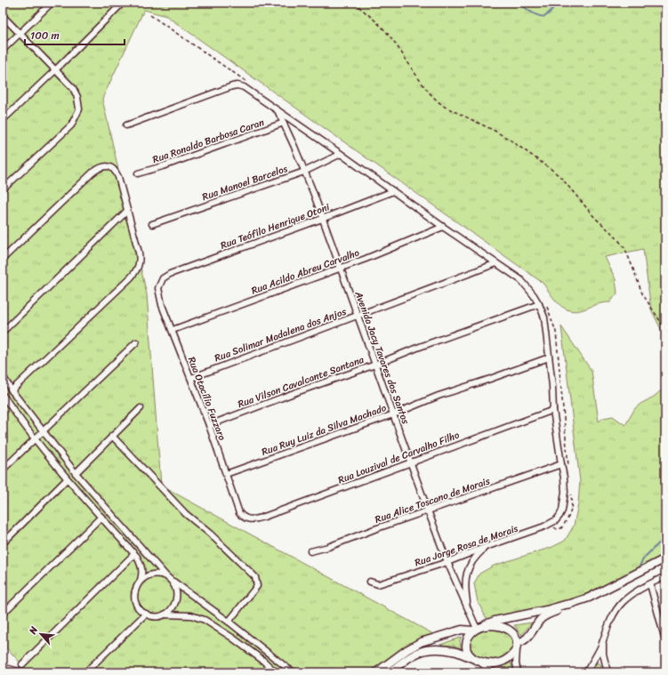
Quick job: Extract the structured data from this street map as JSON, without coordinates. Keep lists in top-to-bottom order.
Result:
{
  "streets": {
    "street": [
      "Rua Ronaldo Barbosa Caran",
      "Rua Manoel Barcelos",
      "Rua Teófilo Henrique Otoni",
      "Rua Acildo Abreu Carvalho",
      "Rua Solimar Madalena dos Anjos",
      "Avenida Jacy Tavares dos Santos",
      "Rua Vilson Cavalcante Santana",
      "Rua Otacílio Fuzzaro",
      "Rua Ruy Luiz da Silva Machado",
      "Rua Louzival de Carvalho Filho",
      "Rua Alice Toscano de Morais",
      "Rua Jorge Rosa de Morais"
    ]
  },
  "crossings": [
    ["Rua Ronaldo Barbosa Caran", "Avenida Jacy Tavares dos Santos"],
    ["Rua Manoel Barcelos", "Avenida Jacy Tavares dos Santos"],
    ["Rua Teófilo Henrique Otoni", "Avenida Jacy Tavares dos Santos"],
    ["Rua Teófilo Henrique Otoni", "Rua Otacílio Fuzzaro"],
    ["Rua Acildo Abreu Carvalho", "Avenida Jacy Tavares dos Santos"],
    ["Rua Acildo Abreu Carvalho", "Rua Otacílio Fuzzaro"],
    ["Rua Solimar Madalena dos Anjos", "Avenida Jacy Tavares dos Santos"],
    ["Rua Solimar Madalena dos Anjos", "Rua Otacílio Fuzzaro"],
    ["Avenida Jacy Tavares dos Santos", "Rua Vilson Cavalcante Santana"],
    ["Avenida Jacy Tavares dos Santos", "Rua Ruy Luiz da Silva Machado"],
    ["Avenida Jacy Tavares dos Santos", "Rua Louzival de Carvalho Filho"],
    ["Avenida Jacy Tavares dos Santos", "Rua Alice Toscano de Morais"],
    ["Avenida Jacy Tavares dos Santos", "Rua Jorge Rosa de Morais"],
    ["Rua Vilson Cavalcante Santana", "Rua Otacílio Fuzzaro"],
    ["Rua Otacílio Fuzzaro", "Rua Ruy Luiz da Silva Machado"],
    ["Rua Otacílio Fuzzaro", "Rua Louzival de Carvalho Filho"],
    ["Rua Alice Toscano de Morais", "Rua Jorge Rosa de Morais"]
  ],
  "scale_bar": "100 m",
  "north": "top left"
}
